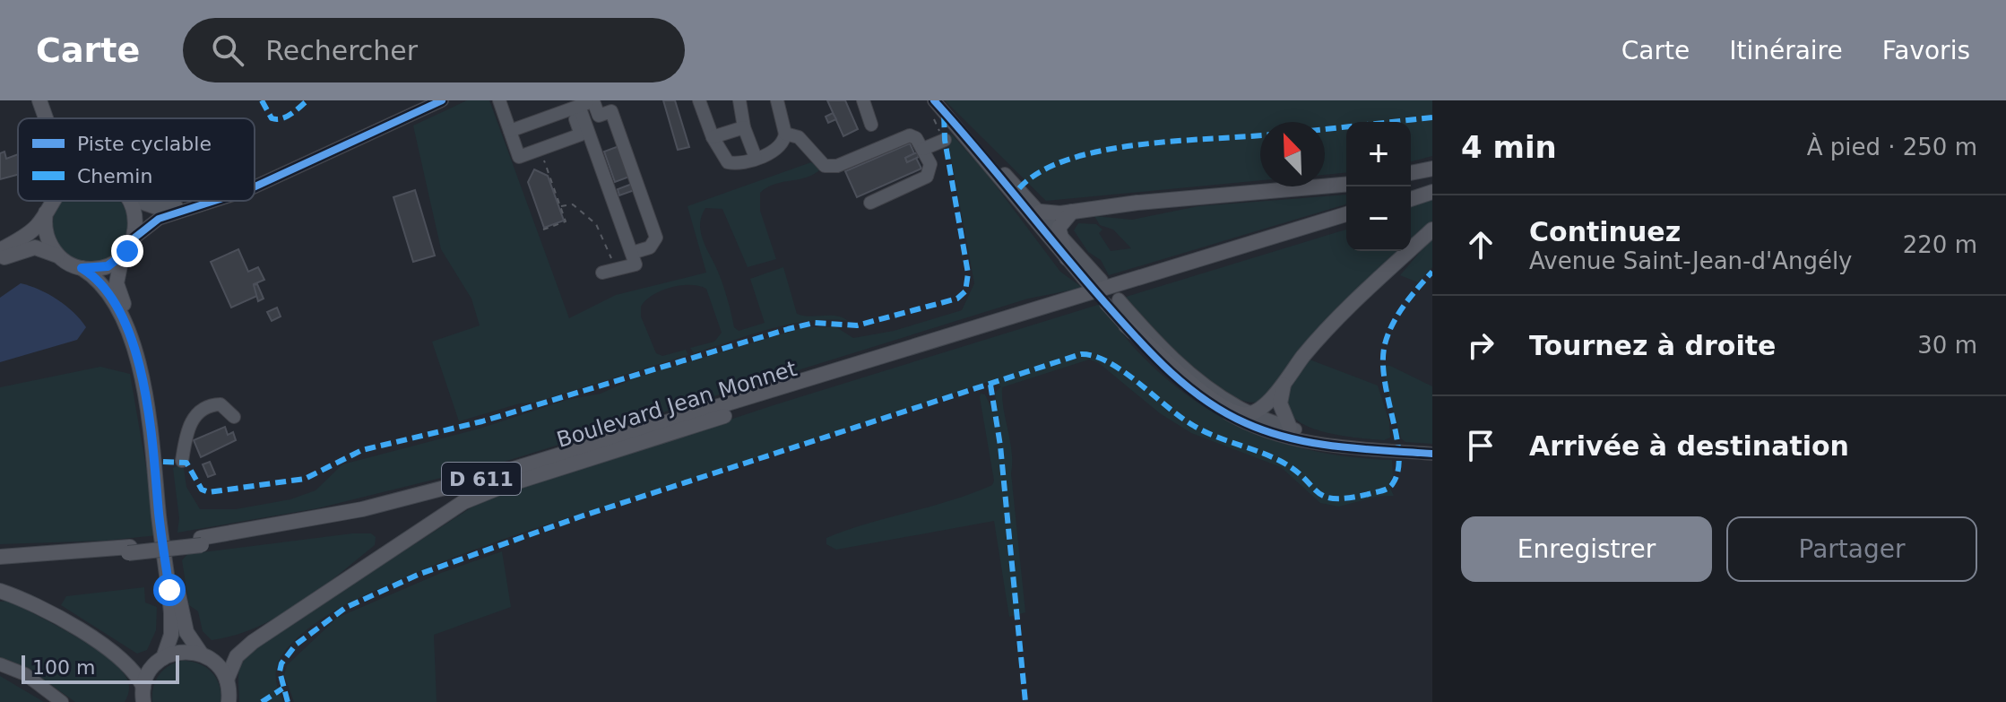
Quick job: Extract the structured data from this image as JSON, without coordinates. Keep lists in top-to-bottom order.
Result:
{
  "streets": {
    "main road": ["Boulevard Jean Monnet", "D 611"]
  },
  "crossings": [
    ["Boulevard Jean Monnet", "D 611"]
  ],
  "legend": ["Piste cyclable", "Chemin"],
  "scale_bar": "100 m",
  "north": "top left",
  "page": {
    "header": "Carte",
    "search": "Rechercher",
    "nav": ["Carte", "Itinéraire", "Favoris"],
    "heading": ["4 min", "À pied · 250 m"],
    "map_buttons": ["+", "−"],
    "list": [
      ["Continuez", "Avenue Saint-Jean-d'Angély", "220 m"],
      ["Tournez à droite", "30 m"],
      "Arrivée à destination"
    ],
    "buttons": ["Enregistrer", "Partager"],
    "scale": "100 m"
  }
}
